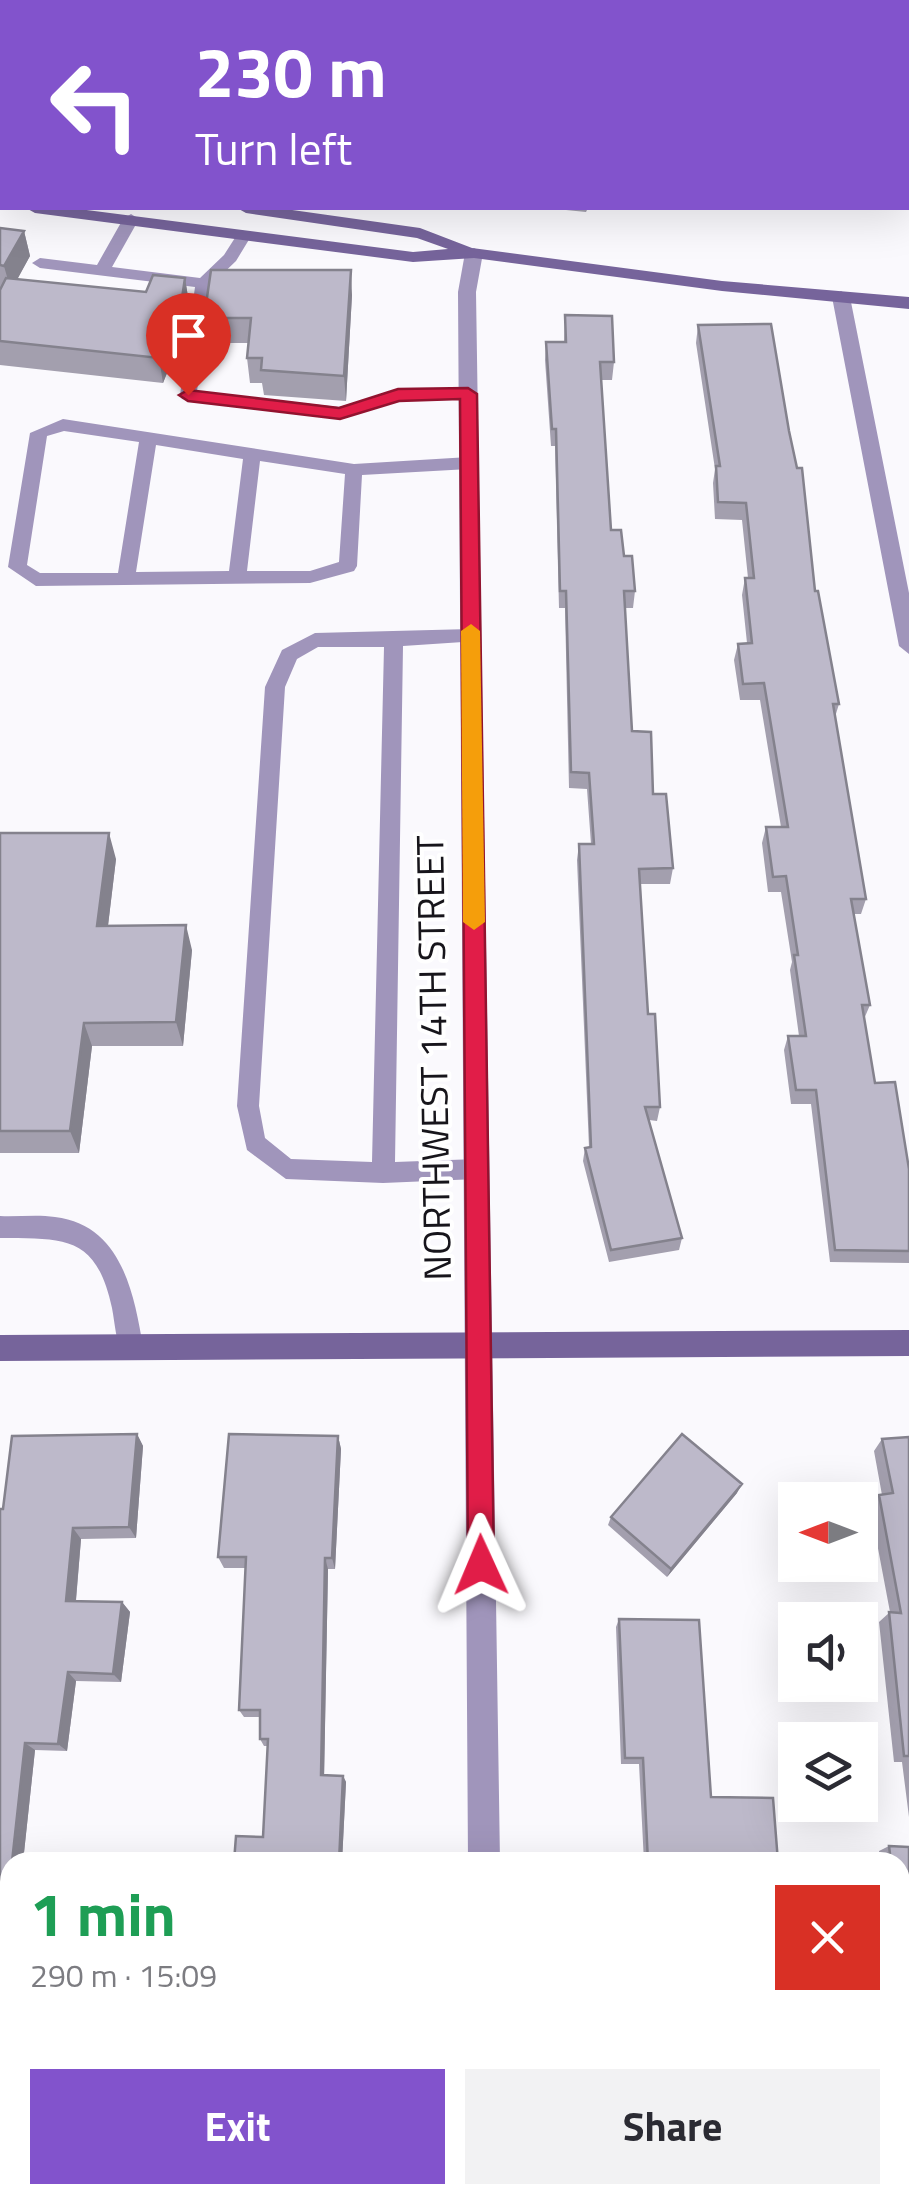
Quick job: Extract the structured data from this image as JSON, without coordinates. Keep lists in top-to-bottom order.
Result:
{
  "streets": {
    "street": ["NORTHWEST 14TH STREET"]
  },
  "north": "left",
  "page": {
    "turn": ["230 m", "Turn left"],
    "heading": ["1 min", "290 m · 15:09"],
    "buttons": ["Exit", "Share"]
  }
}
